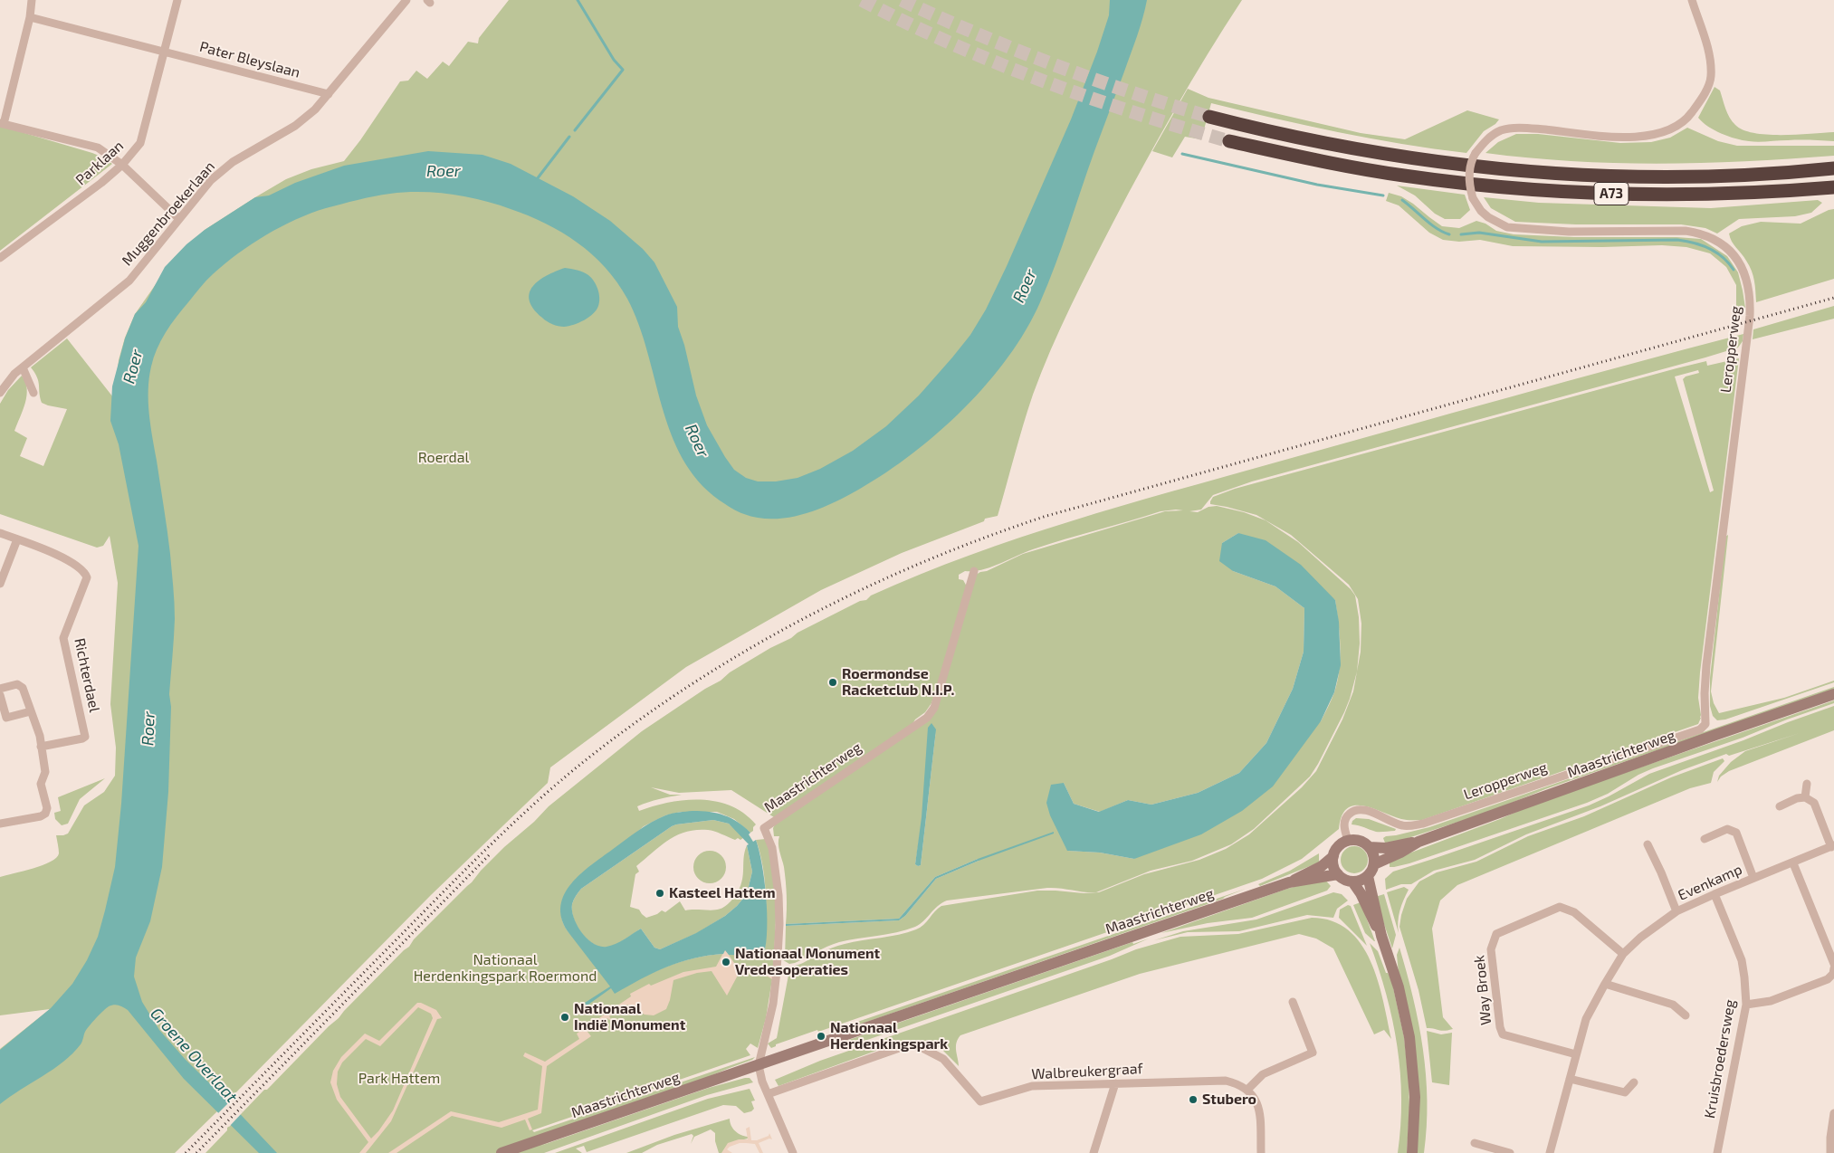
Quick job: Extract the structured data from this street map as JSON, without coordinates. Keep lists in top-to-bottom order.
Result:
{
  "streets": {
    "highway": ["A73"],
    "main road": ["Maastrichterweg"],
    "street": [
      "Pater Bleyslaan",
      "Parklaan",
      "Muggenbroekerlaan",
      "Leropperweg",
      "Richterdael",
      "Evenkamp",
      "Way Broek",
      "Kruisbroedersweg",
      "Walbreukergraaf"
    ]
  },
  "crossings": [
    ["Pater Bleyslaan", "Parklaan"],
    ["Pater Bleyslaan", "Muggenbroekerlaan"],
    ["Leropperweg", "Maastrichterweg"],
    ["Evenkamp", "Way Broek"],
    ["Evenkamp", "Kruisbroedersweg"]
  ],
  "water": ["Roer", "Groene Overlaat"],
  "parks": ["Roerdal", "Nationaal Herdenkingspark Roermond", "Park Hattem"],
  "places": [
    "Roermondse Racketclub N.I.P.",
    "Kasteel Hattem",
    "Nationaal Monument Vredesoperaties",
    "Nationaal Indië Monument",
    "Nationaal Herdenkingspark",
    "Stubero"
  ]
}
